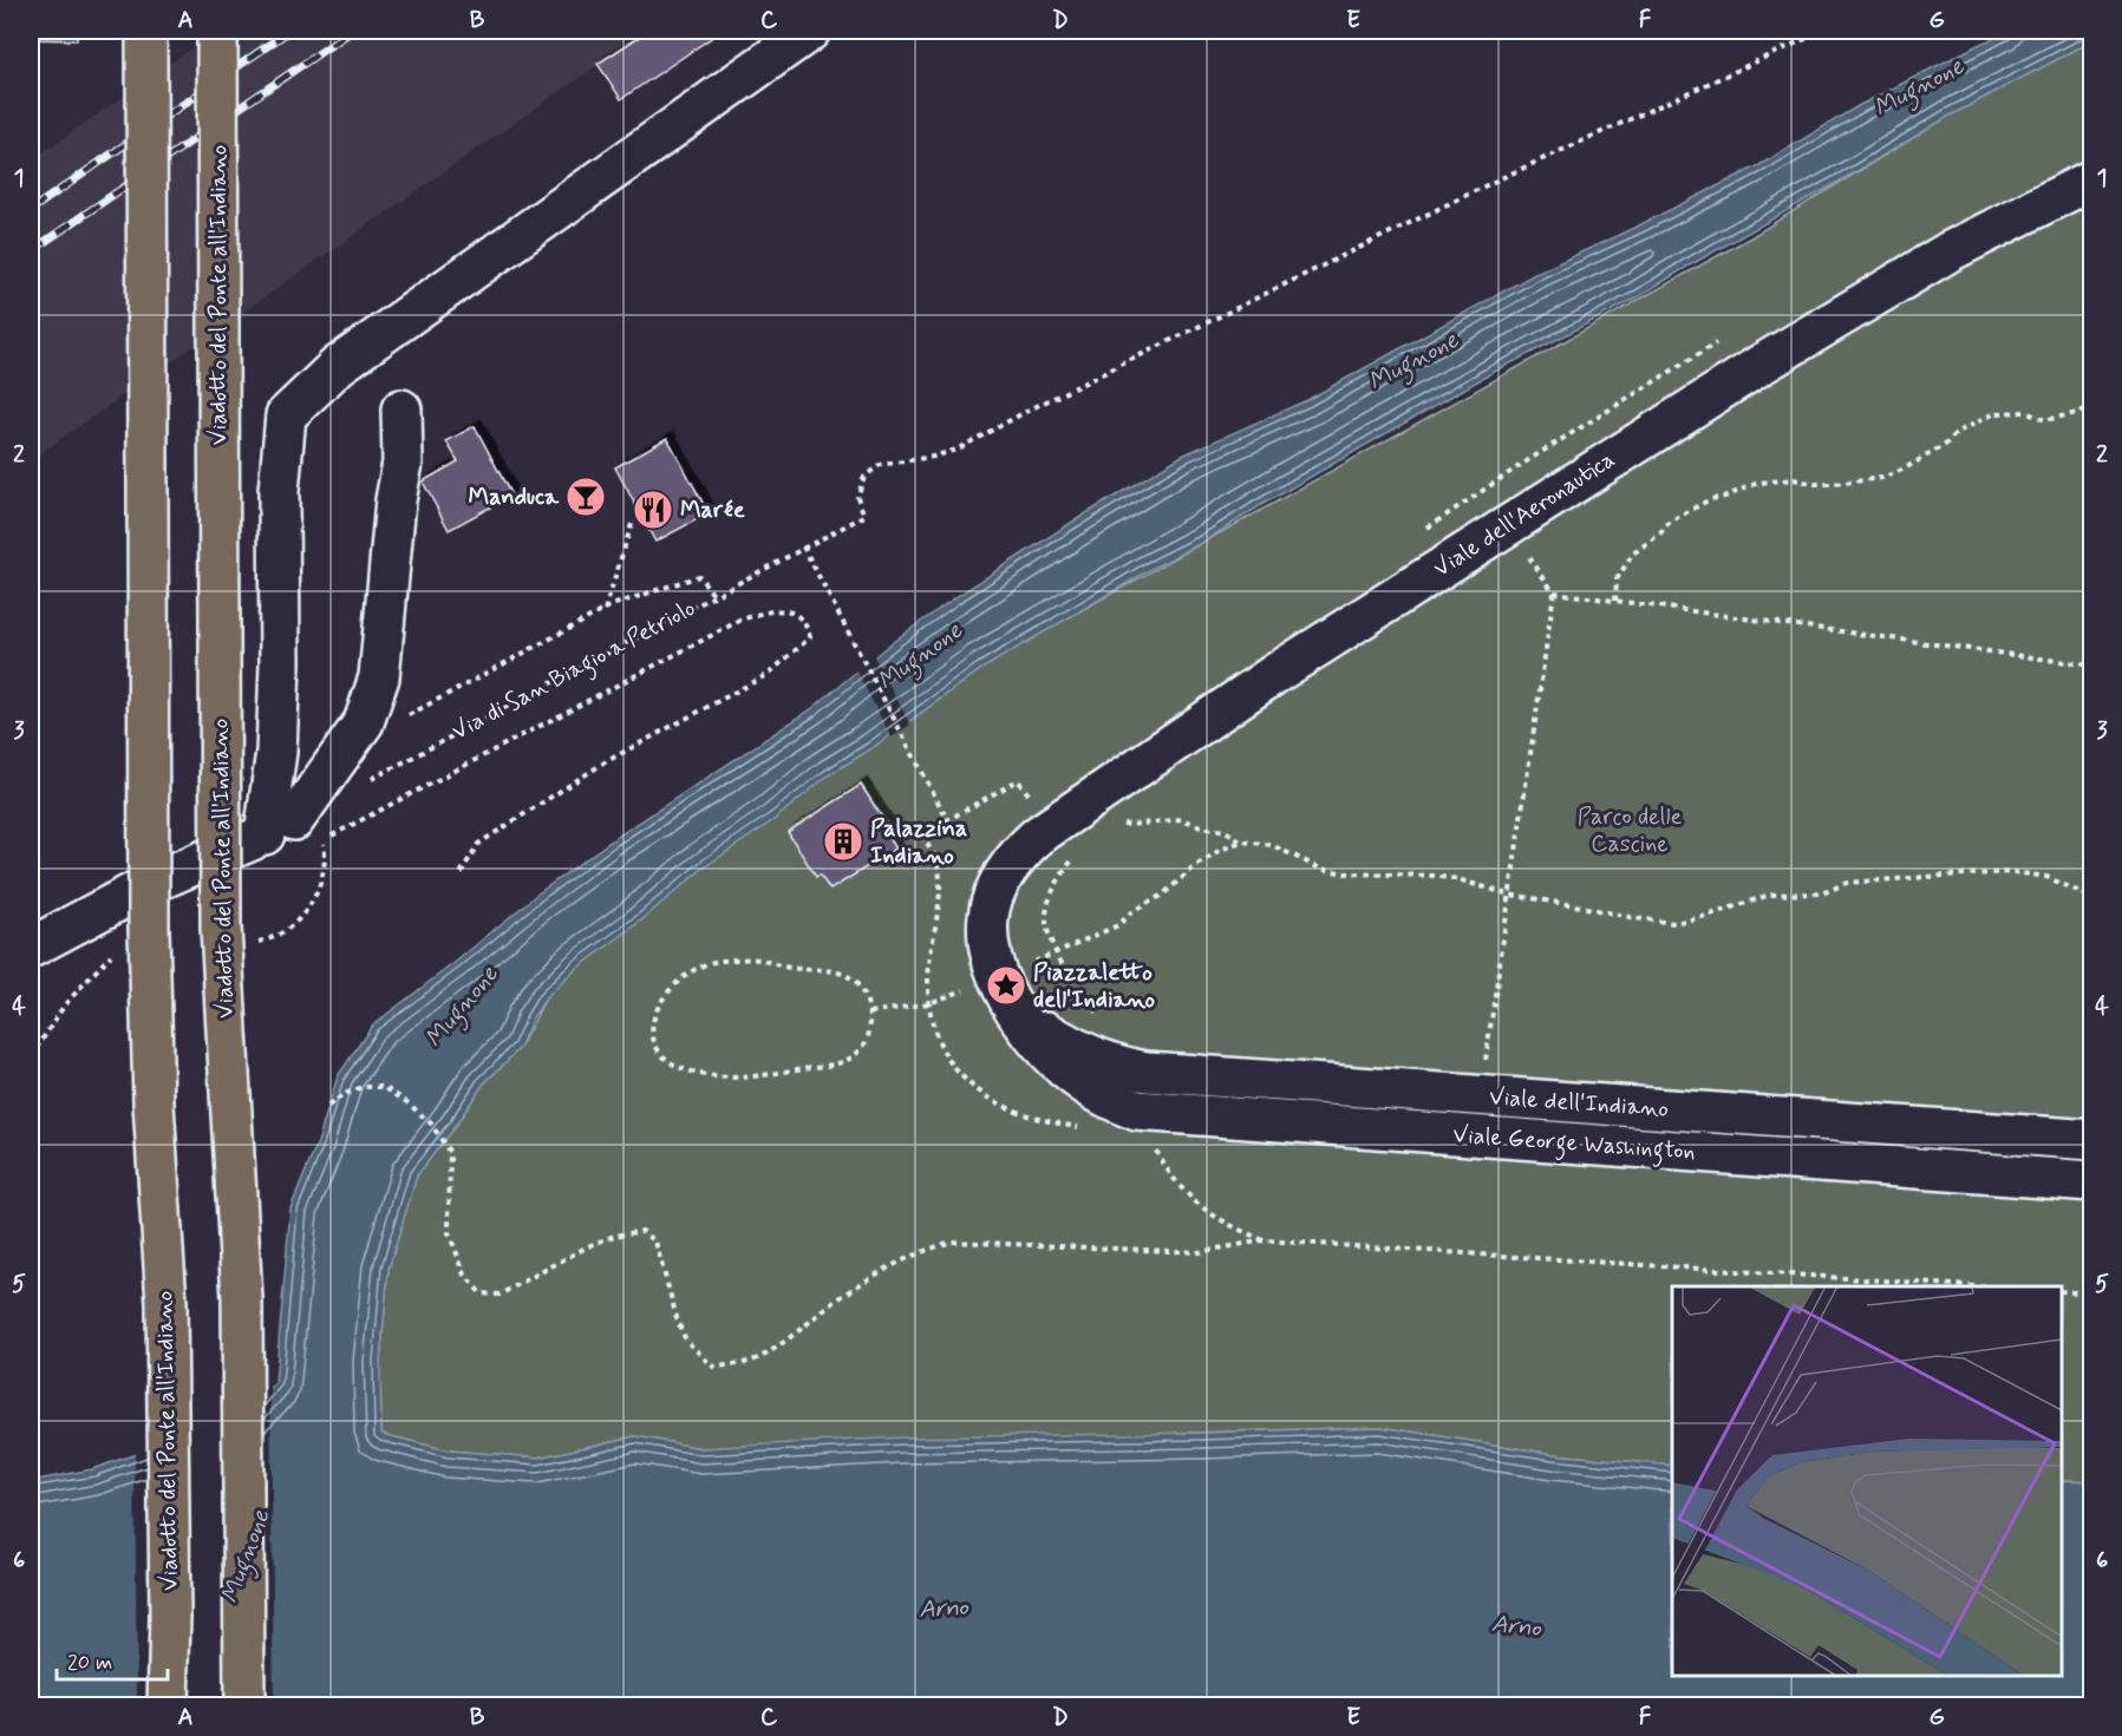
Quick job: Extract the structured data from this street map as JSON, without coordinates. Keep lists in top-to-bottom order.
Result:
{
  "streets": {
    "highway": ["Viadotto del Ponte all'Indiano"],
    "street": ["Viale dell'Aeronautica", "Viale dell'Indiano", "Viale George Washington"],
    "path": ["Via di San Biagio a Petriolo"]
  },
  "crossings": [
    ["Viale dell'Aeronautica", "Viale dell'Indiano"],
    ["Viale dell'Aeronautica", "Viale George Washington"],
    ["Viale dell'Indiano", "Viale George Washington"]
  ],
  "water": ["Mugnone", "Arno"],
  "parks": ["Parco delle Cascine"],
  "places": {
    "bar": ["Manduca"],
    "restaurant": ["Marée"],
    "building": ["Palazzina Indiano"],
    "place": ["Piazzaletto dell'Indiano"]
  },
  "scale_bar": "20 m",
  "grid": {
    "columns": [
      "A",
      "B",
      "C",
      "D",
      "E",
      "F",
      "G"
    ],
    "rows": [
      "1",
      "2",
      "3",
      "4",
      "5",
      "6"
    ]
  }
}
